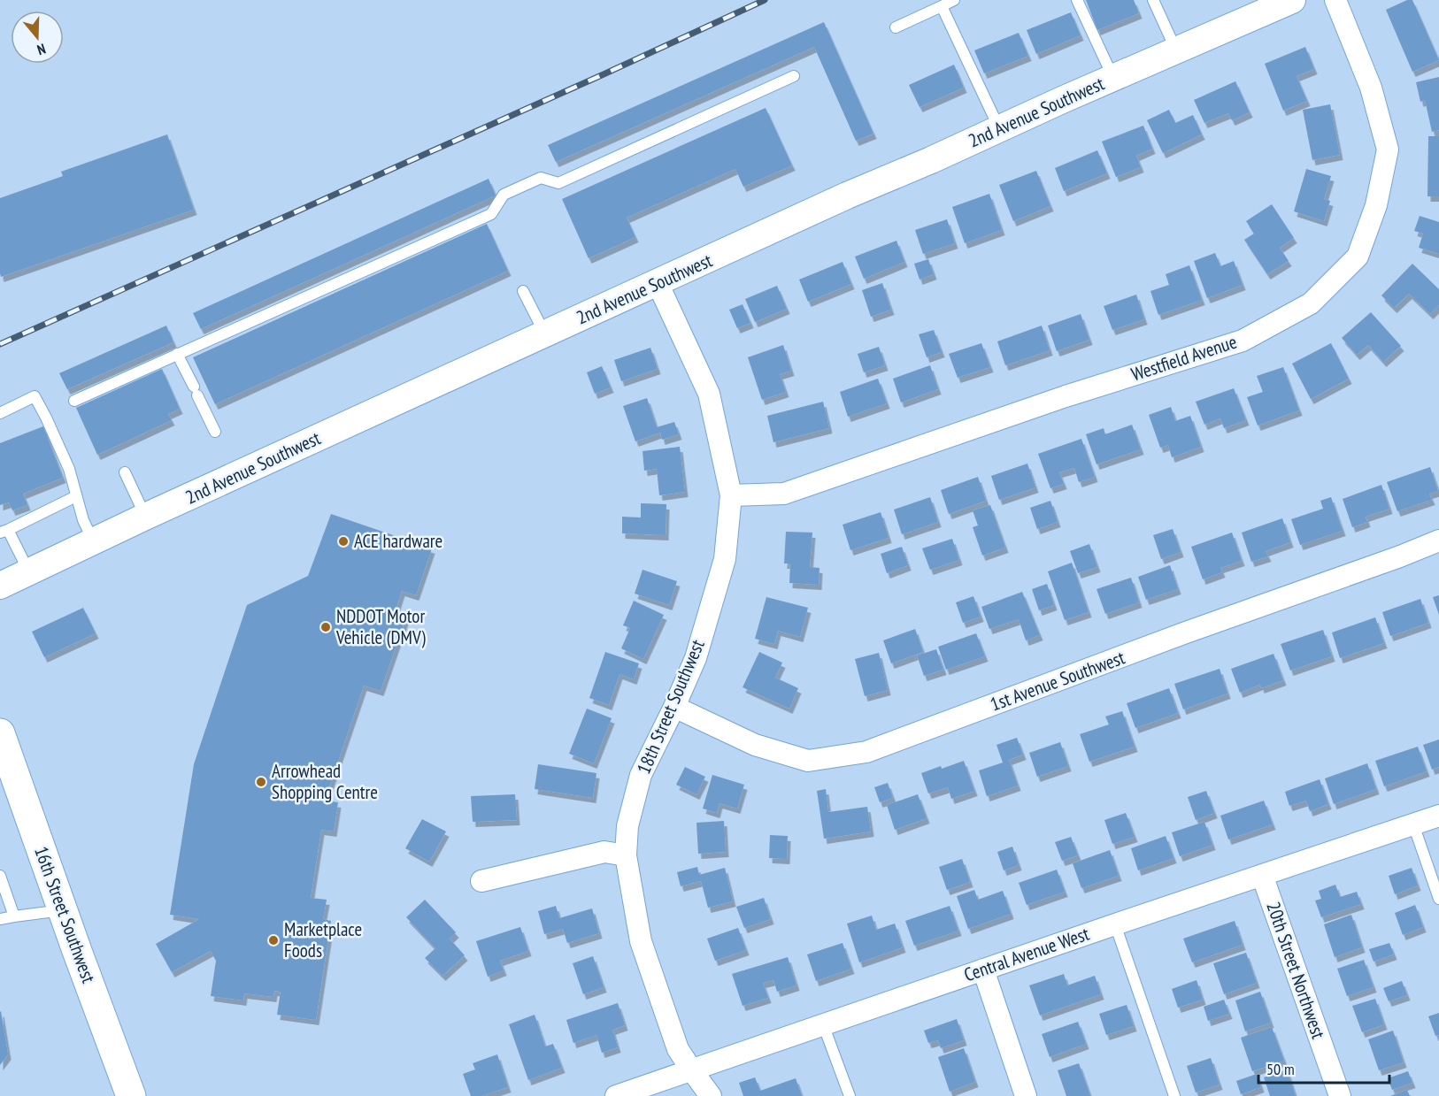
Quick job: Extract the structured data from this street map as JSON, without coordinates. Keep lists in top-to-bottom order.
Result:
{
  "streets": {
    "main road": ["16th Street Southwest"],
    "street": [
      "2nd Avenue Southwest",
      "Westfield Avenue",
      "1st Avenue Southwest",
      "18th Street Southwest",
      "Central Avenue West",
      "20th Street Northwest"
    ]
  },
  "crossings": [
    ["2nd Avenue Southwest", "18th Street Southwest"],
    ["Westfield Avenue", "18th Street Southwest"],
    ["1st Avenue Southwest", "18th Street Southwest"],
    ["18th Street Southwest", "Central Avenue West"],
    ["Central Avenue West", "20th Street Northwest"]
  ],
  "places": [
    "ACE hardware",
    "NDDOT Motor Vehicle (DMV)",
    "Arrowhead Shopping Centre",
    "Marketplace Foods"
  ],
  "scale_bar": "50 m",
  "north": "bottom"
}
